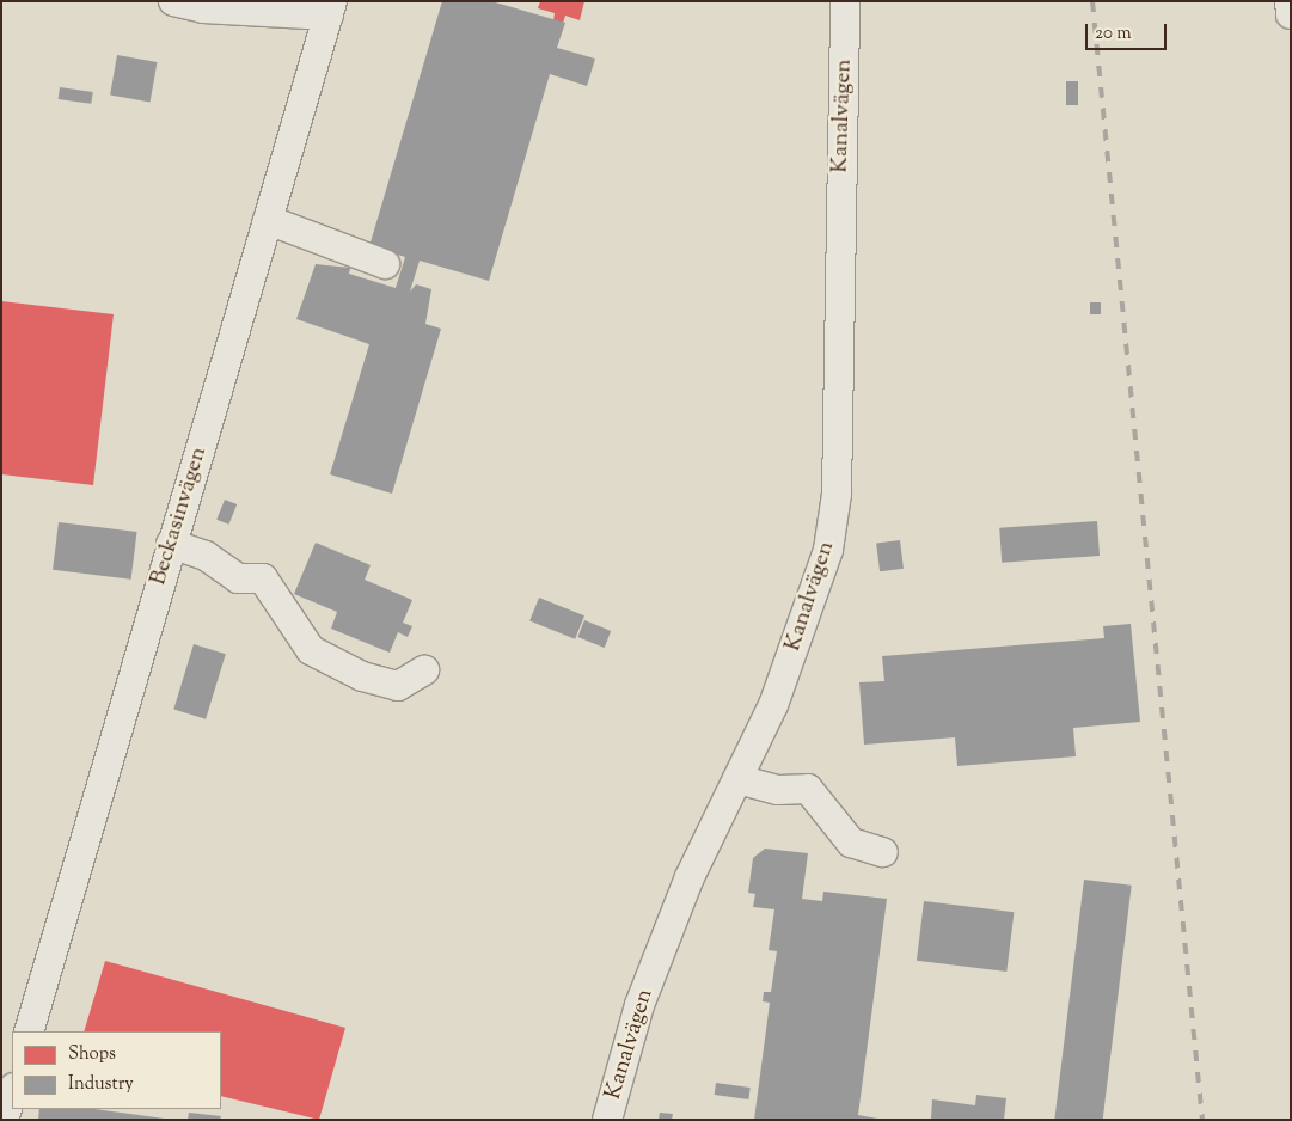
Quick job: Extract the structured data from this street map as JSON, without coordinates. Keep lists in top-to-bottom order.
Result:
{
  "streets": {
    "street": ["Kanalvägen", "Beckasinvägen"]
  },
  "legend": ["Shops", "Industry"],
  "scale_bar": "20 m"
}
